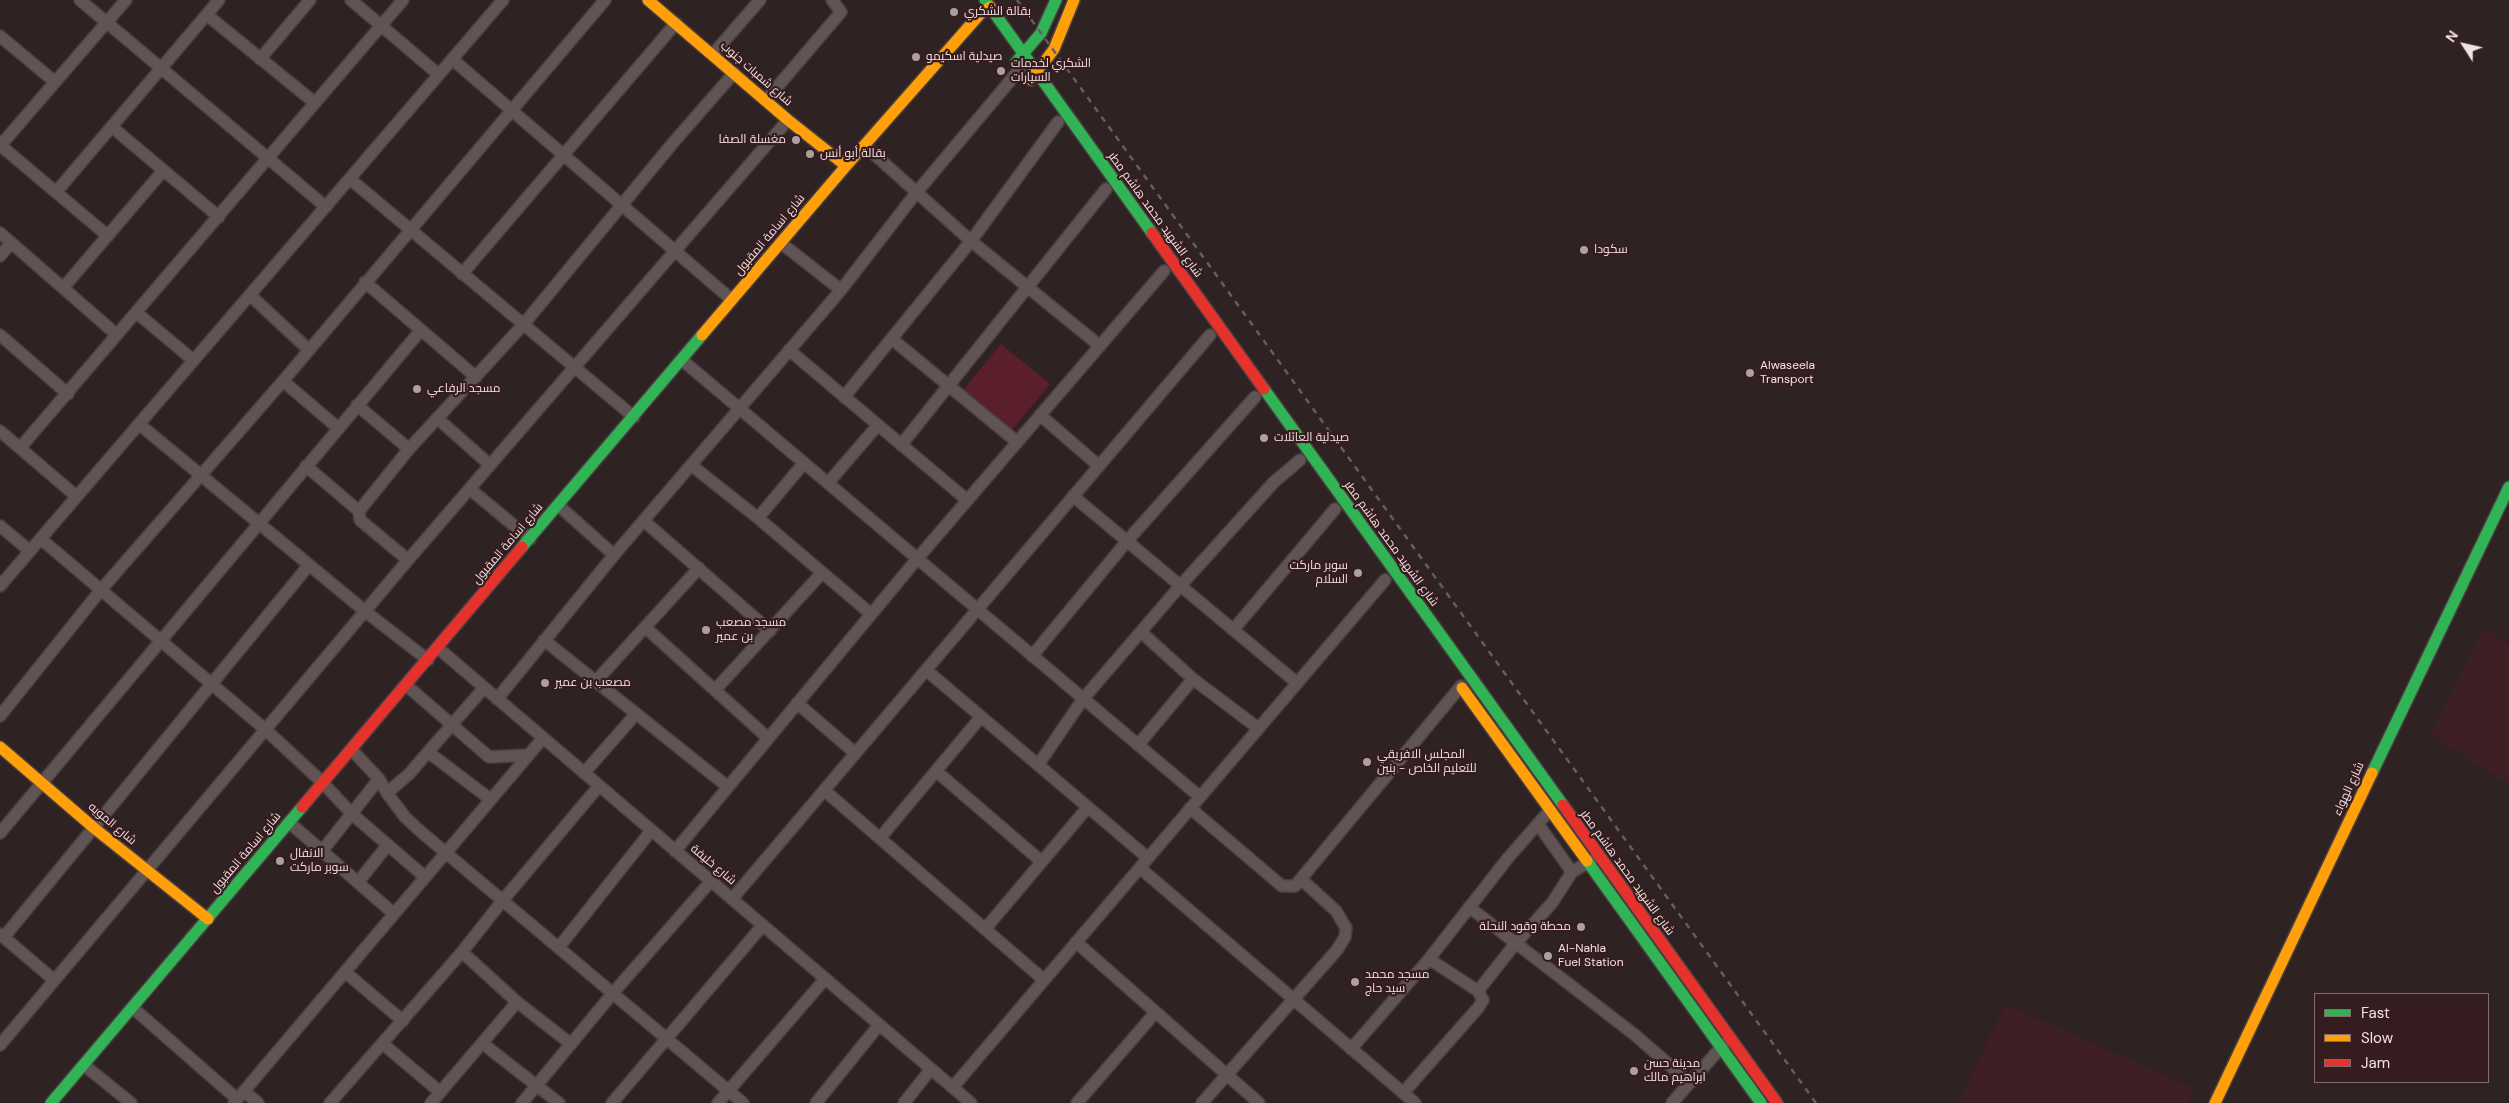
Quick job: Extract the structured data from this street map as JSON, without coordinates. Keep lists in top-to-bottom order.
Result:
{
  "streets": {
    "street": [
      "شارع شمبات جنوب",
      "شارع الشهيد محمد هاشم مطر",
      "شارع اسامة المقبول",
      "شارع الهواء",
      "شارع المويه",
      "شارع خليفة"
    ]
  },
  "crossings": [
    ["شارع شمبات جنوب", "شارع اسامة المقبول"],
    ["شارع الشهيد محمد هاشم مطر", "شارع اسامة المقبول"],
    ["شارع اسامة المقبول", "شارع المويه"],
    ["شارع اسامة المقبول", "شارع خليفة"]
  ],
  "places": [
    "بقالة الشكري",
    "صيدلية اسكيمو",
    "الشكري لخدمات السيارات",
    "مغسلة الصفا",
    "بقالة أبو أنس",
    "سكودا",
    "Alwaseela Transport",
    "مسجد الرفاعي",
    "صيدلية العائلات",
    "سوبر ماركت السلام",
    "مسجد مصعب بن عمير",
    "مصعب بن عمير",
    "المجلس الافريقي للتعليم الخاص - بنين",
    "الانفال سوبر ماركت",
    "محطة وقود النحلة",
    "Al-Nahla Fuel Station",
    "مسجد محمد سيد حاج",
    "مدينة حسن ابراهيم مالك"
  ],
  "legend": ["Fast", "Slow", "Jam"],
  "north": "top left"
}
